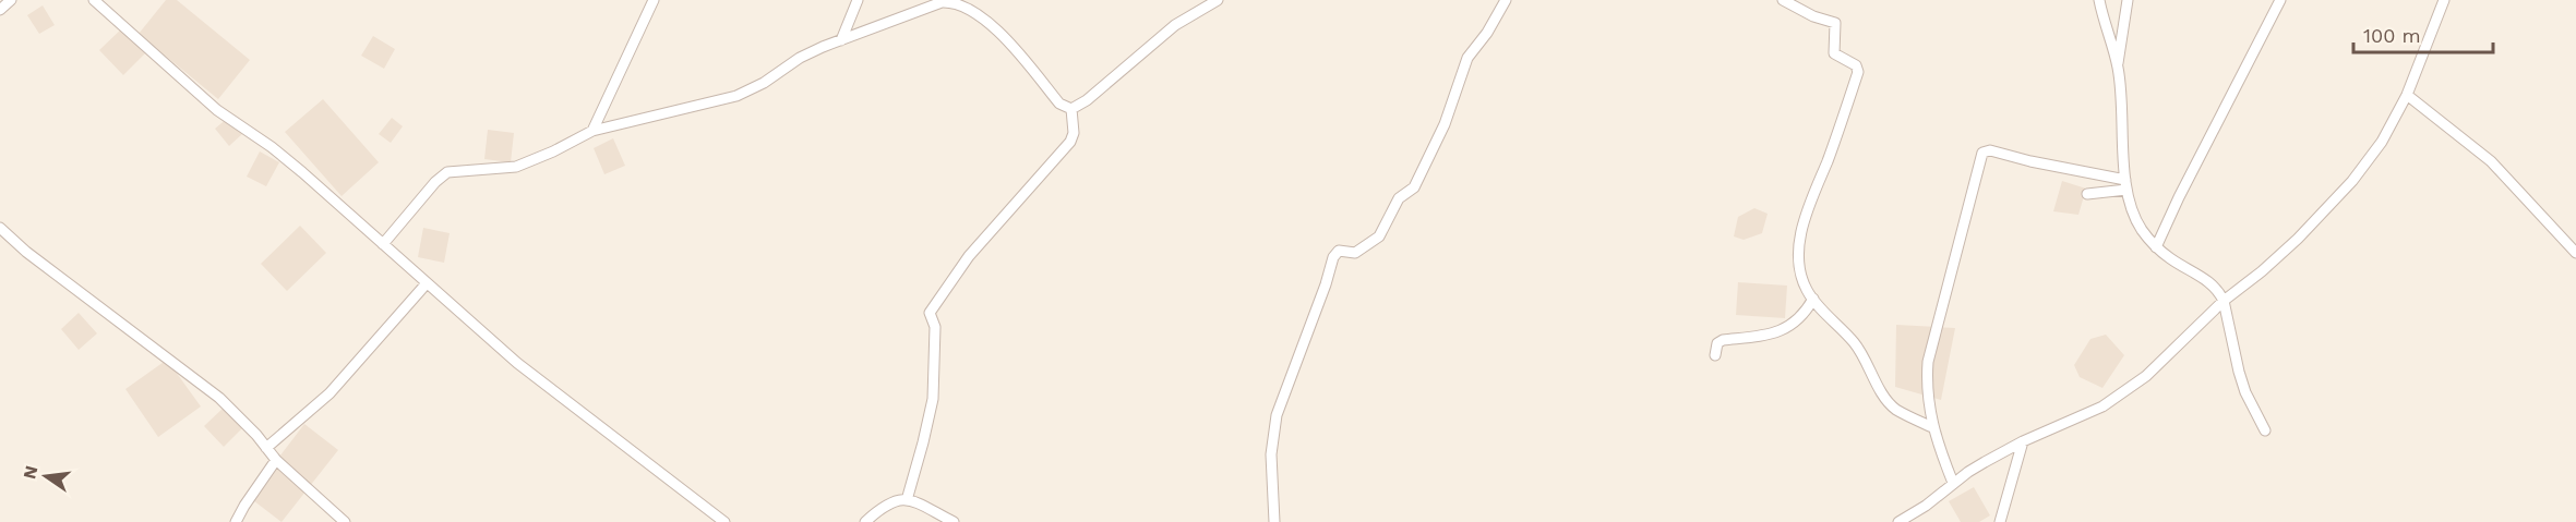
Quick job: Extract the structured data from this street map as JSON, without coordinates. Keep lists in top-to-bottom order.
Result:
{
  "scale_bar": "100 m",
  "north": "left"
}
